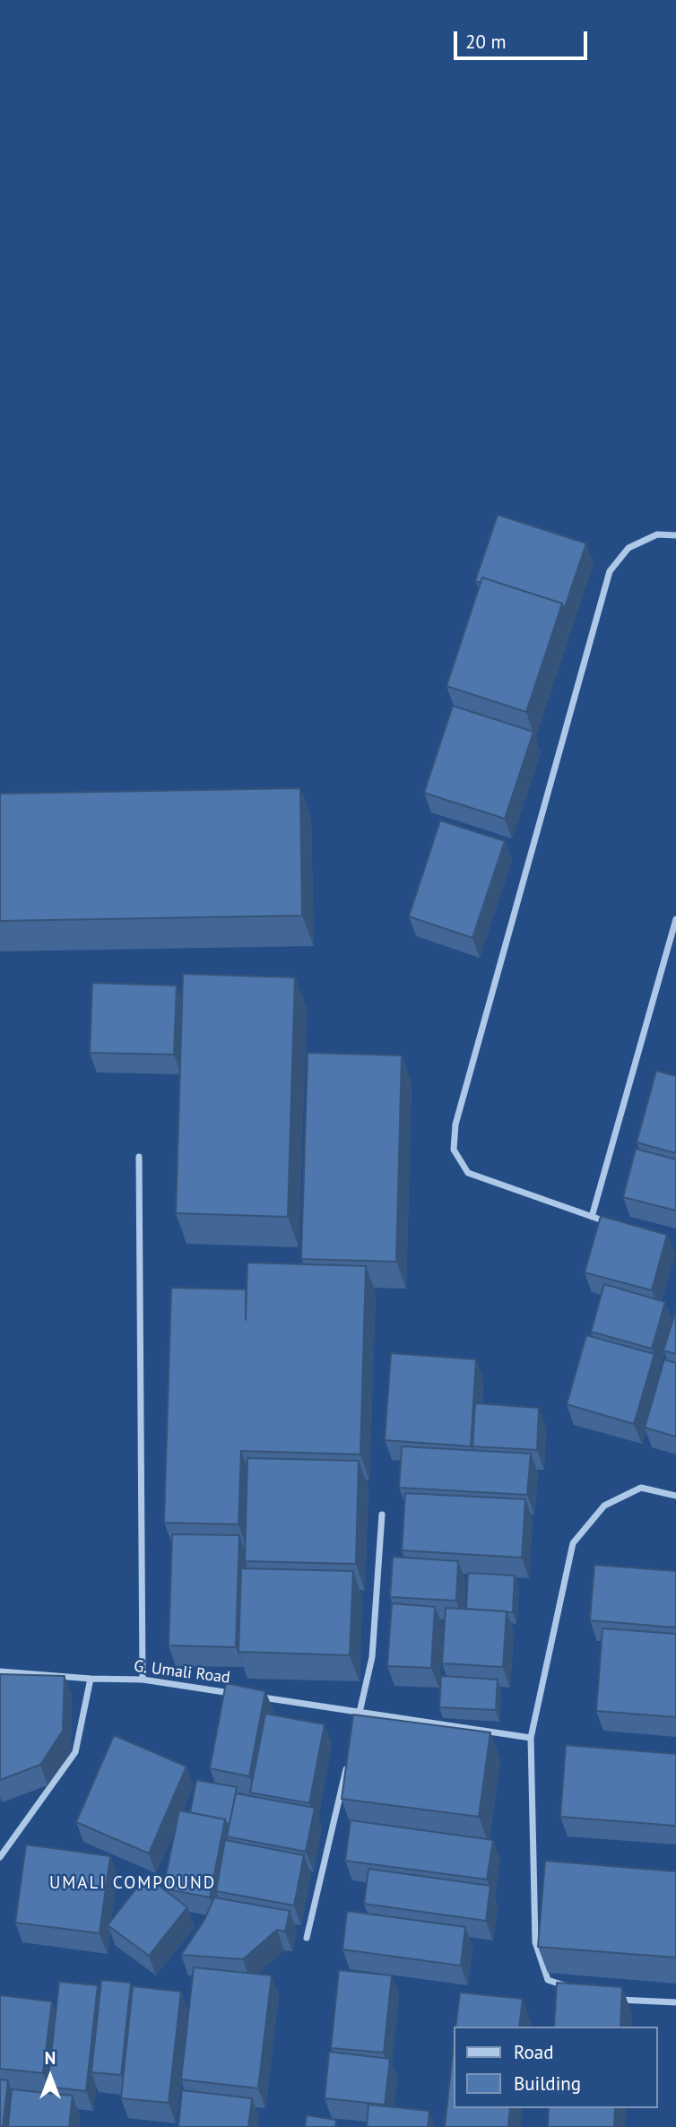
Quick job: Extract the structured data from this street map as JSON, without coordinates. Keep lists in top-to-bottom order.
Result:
{
  "streets": {
    "street": ["G. Umali Road"]
  },
  "districts": ["UMALI COMPOUND"],
  "legend": ["Road", "Building"],
  "scale_bar": "20 m",
  "north": "top"
}
